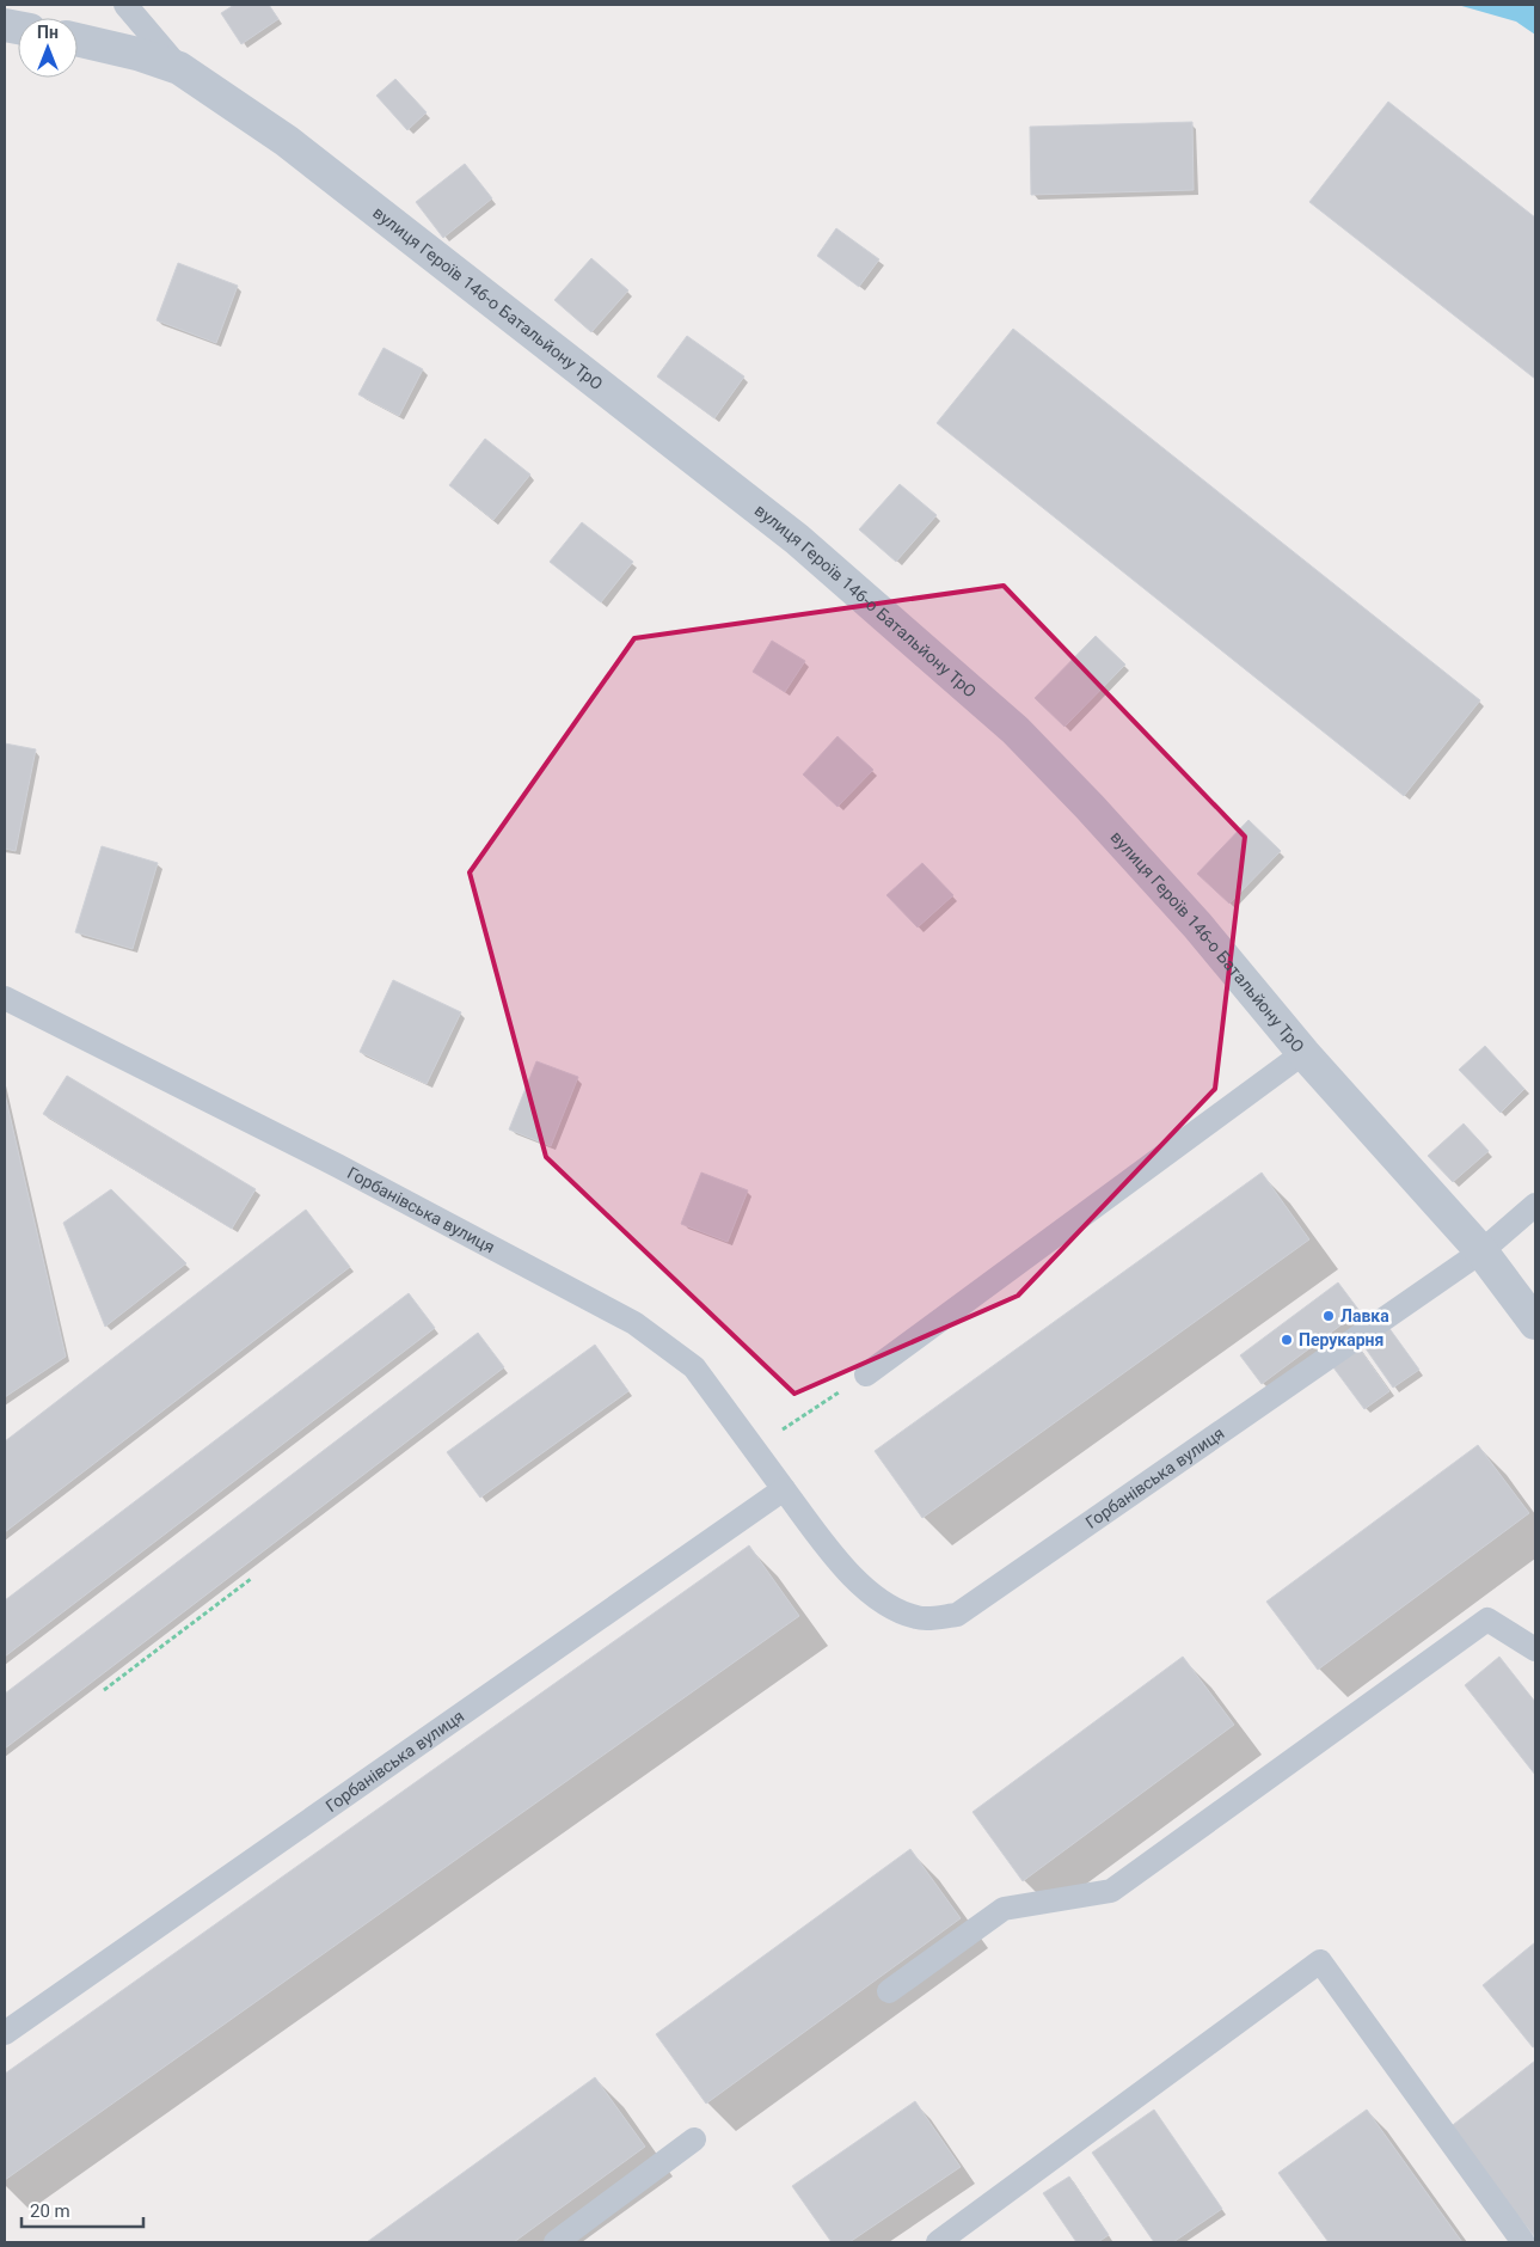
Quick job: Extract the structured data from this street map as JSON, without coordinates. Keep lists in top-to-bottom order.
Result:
{
  "streets": {
    "street": ["вулиця Героїв 146-о Батальйону ТрО"],
    "lane": ["Горбанівська вулиця"]
  },
  "crossings": [
    ["вулиця Героїв 146-о Батальйону ТрО", "Горбанівська вулиця"]
  ],
  "places": ["Лавка", "Перукарня"],
  "scale_bar": "20 m",
  "north": "top"
}
